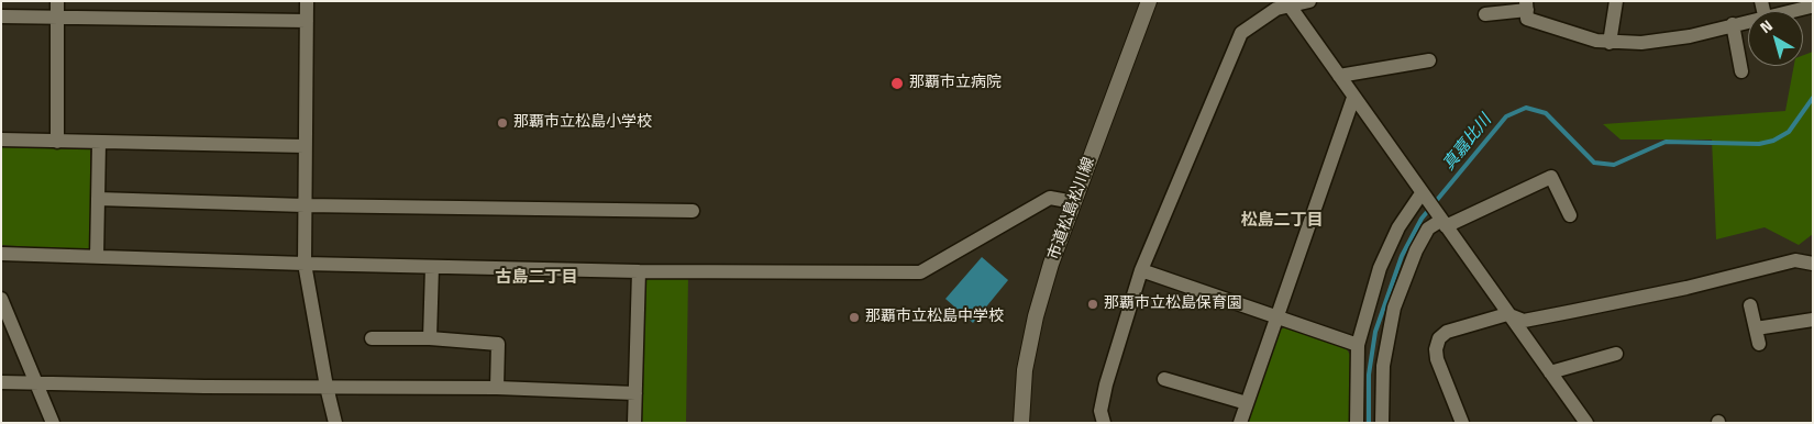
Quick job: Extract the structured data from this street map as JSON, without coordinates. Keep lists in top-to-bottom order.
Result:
{
  "streets": {
    "street": ["市道松島松川線"]
  },
  "districts": ["松島二丁目", "古島二丁目"],
  "water": ["真嘉比川"],
  "places": [
    "那覇市立病院",
    "那覇市立松島小学校",
    "那覇市立松島保育園",
    "那覇市立松島中学校"
  ],
  "north": "top left"
}
